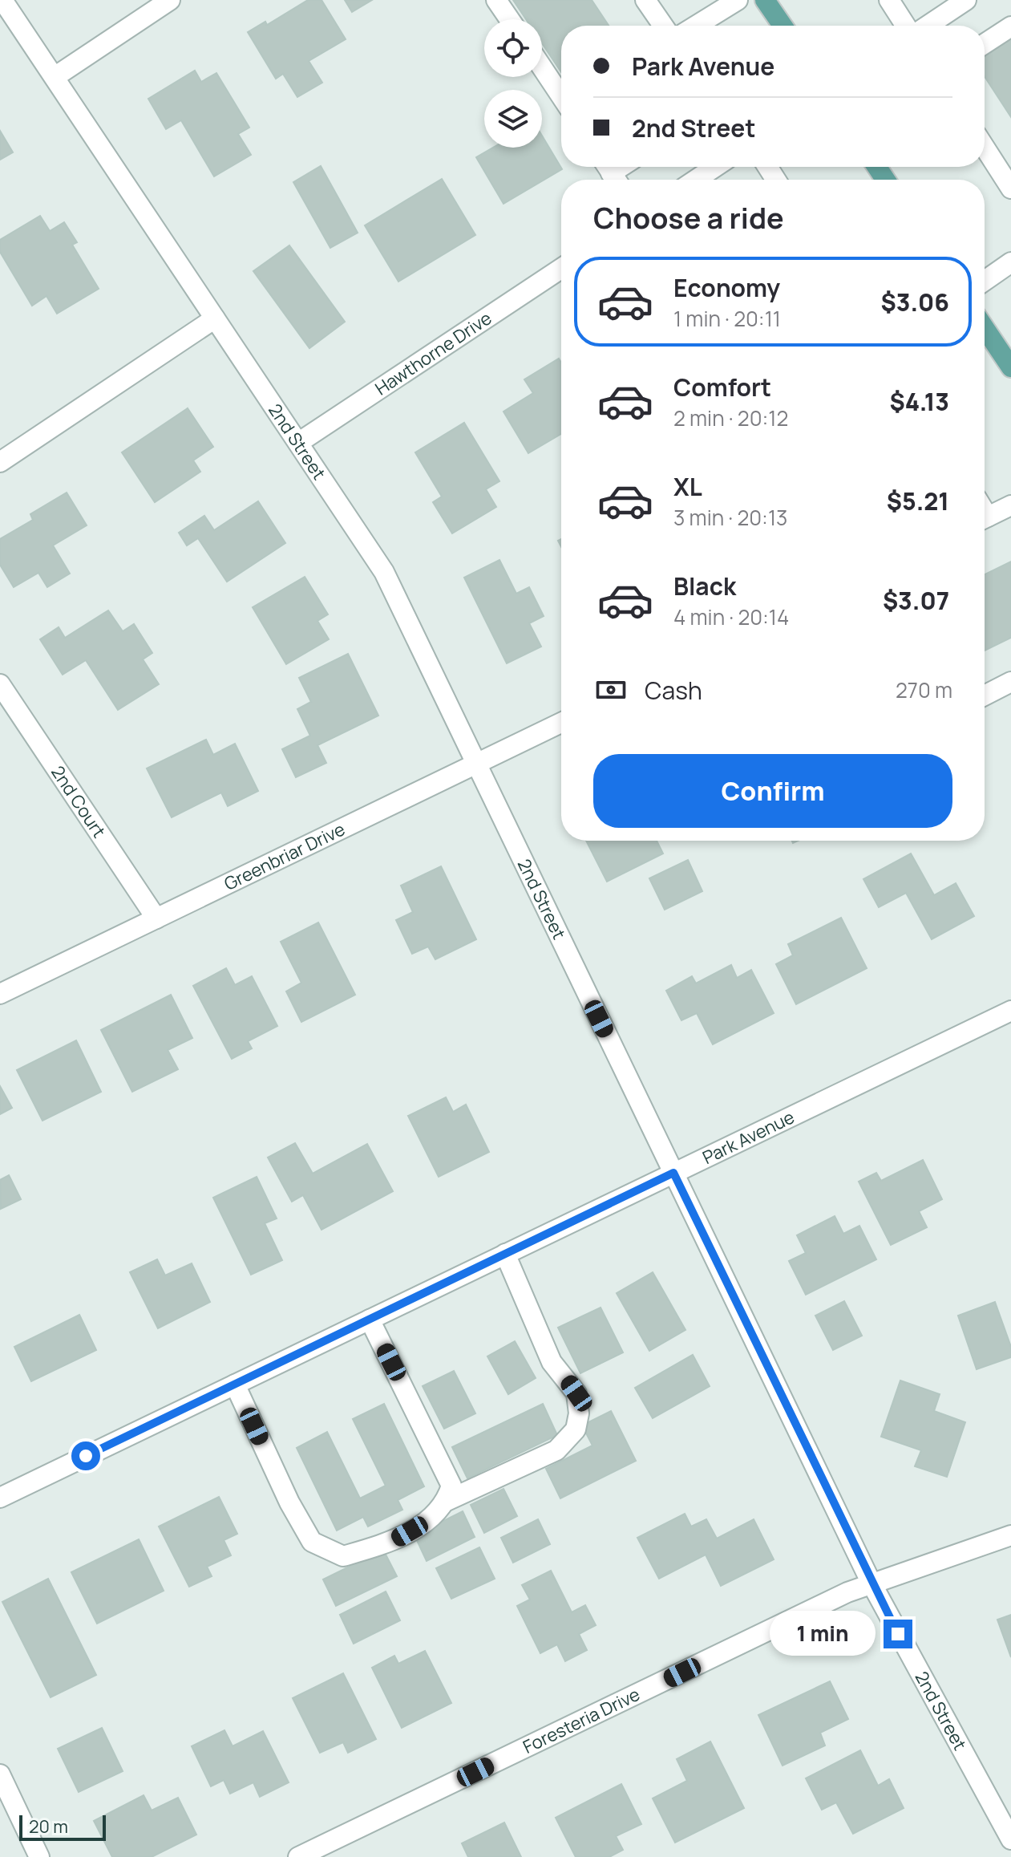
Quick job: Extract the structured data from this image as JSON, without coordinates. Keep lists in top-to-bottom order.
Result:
{
  "streets": {
    "street": [
      "Hawthorne Drive",
      "2nd Street",
      "2nd Court",
      "Greenbriar Drive",
      "Park Avenue",
      "Foresteria Drive"
    ]
  },
  "crossings": [
    ["Hawthorne Drive", "2nd Street"],
    ["2nd Street", "Greenbriar Drive"],
    ["2nd Street", "Park Avenue"],
    ["2nd Street", "Foresteria Drive"],
    ["2nd Court", "Greenbriar Drive"]
  ],
  "scale_bar": "20 m",
  "page": {
    "banner": ["Park Avenue", "2nd Street"],
    "heading": "Choose a ride",
    "list": [
      {
        "name": "Economy",
        "note": "1 min · 20:11",
        "value": "$3.06"
      },
      {
        "name": "Comfort",
        "note": "2 min · 20:12",
        "value": "$4.13"
      },
      {
        "name": "XL",
        "note": "3 min · 20:13",
        "value": "$5.21"
      },
      {
        "name": "Black",
        "note": "4 min · 20:14",
        "value": "$3.07"
      }
    ],
    "pay": ["Cash", "270 m"],
    "buttons": "Confirm",
    "bubble": "1 min",
    "scale": "20 m"
  }
}
